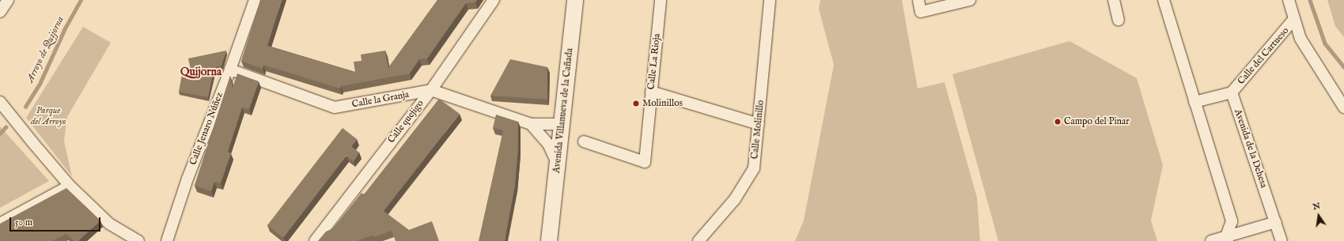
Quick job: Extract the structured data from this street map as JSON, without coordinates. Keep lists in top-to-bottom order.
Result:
{
  "streets": {
    "main road": ["Avenida Villanueva de la Cañada"],
    "street": [
      "Calle del Cartueso",
      "Calle La Rioja",
      "Calle la Granja",
      "Calle quejigo",
      "Calle Jenaro Núñez",
      "Calle Molinillo",
      "Avenida de la Dehesa"
    ]
  },
  "crossings": [
    ["Calle del Cartueso", "Avenida de la Dehesa"],
    ["Calle la Granja", "Avenida Villanueva de la Cañada"],
    ["Calle la Granja", "Calle quejigo"],
    ["Calle la Granja", "Calle Jenaro Núñez"]
  ],
  "districts": ["Quijorna"],
  "water": ["Arroyo de Quijorna"],
  "parks": ["Parque del Arroyo"],
  "places": ["Molinillos", "Campo del Pinar"],
  "scale_bar": "50 m",
  "north": "top"
}
